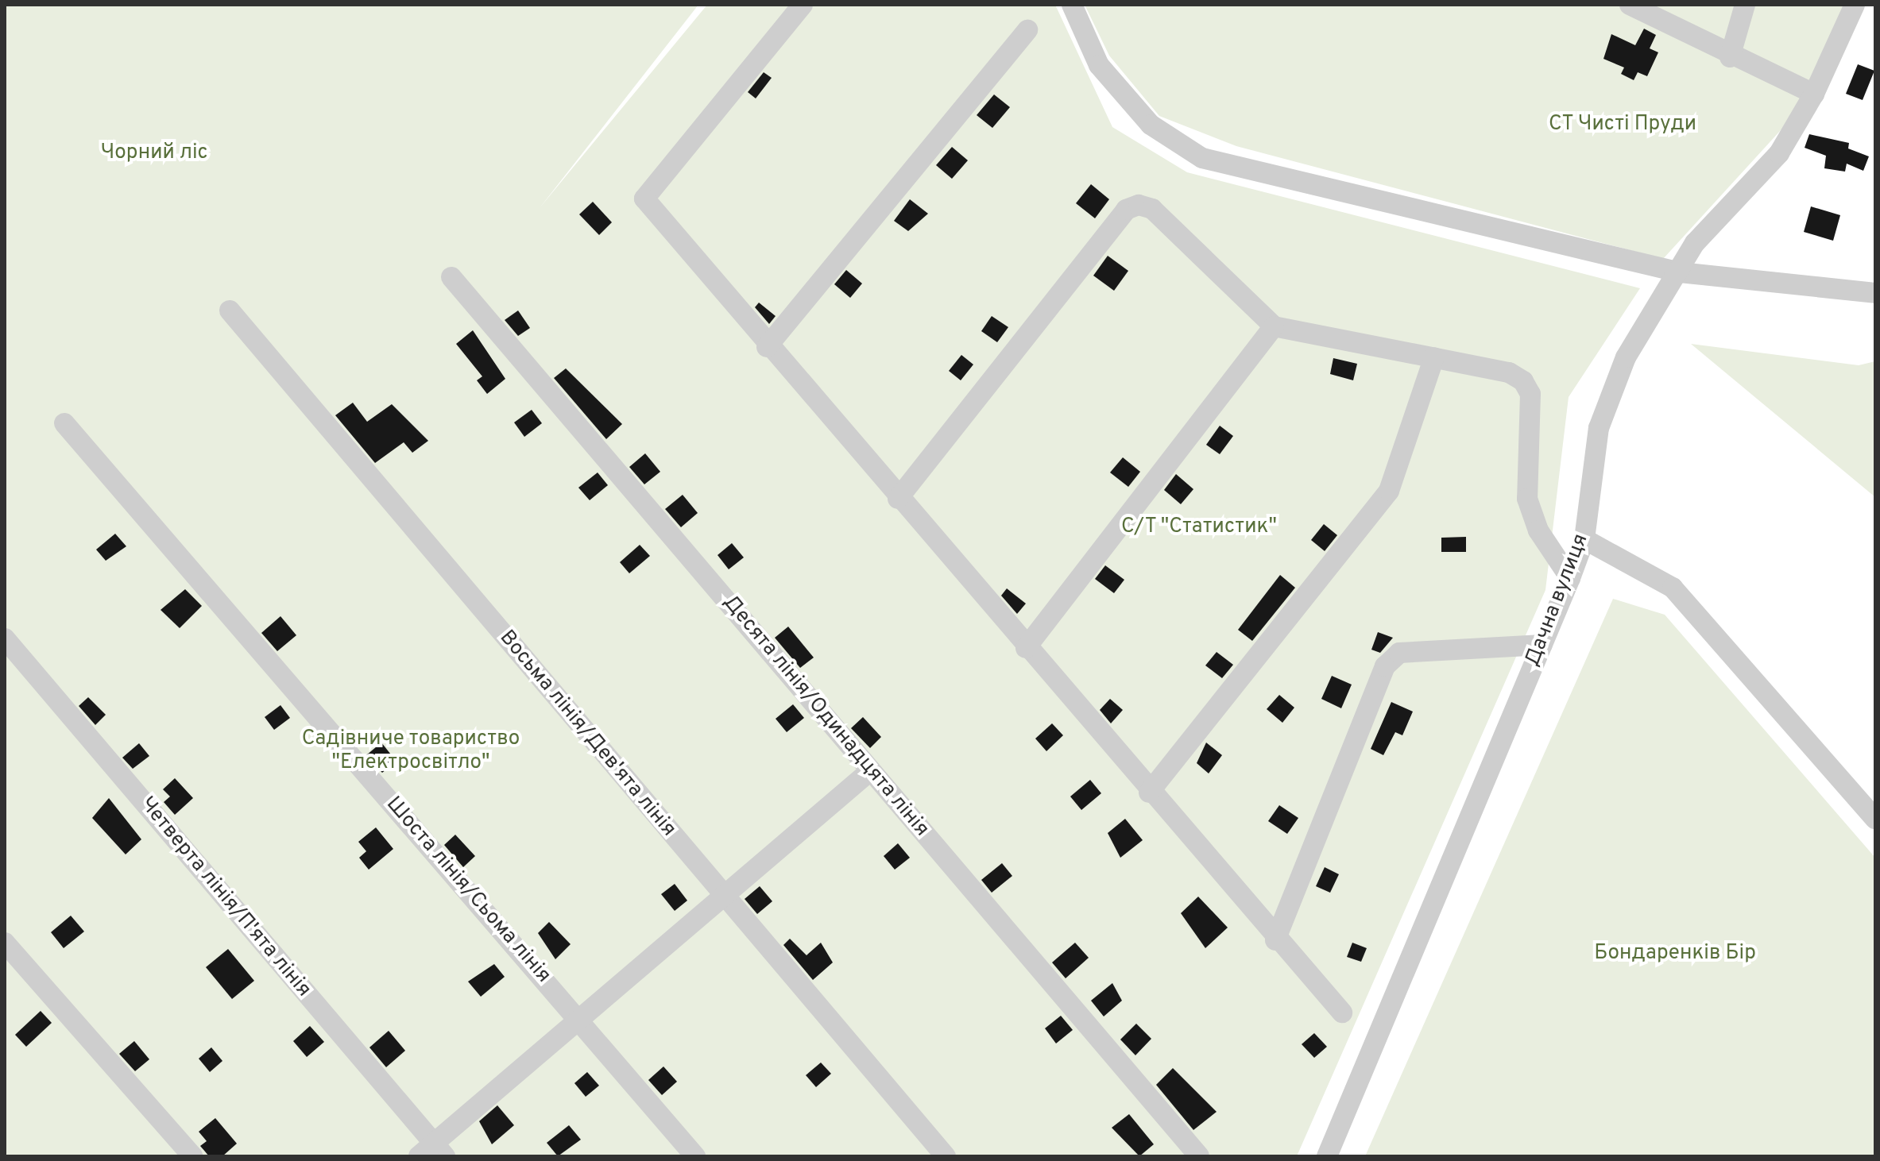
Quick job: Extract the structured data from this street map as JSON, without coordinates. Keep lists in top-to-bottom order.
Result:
{
  "streets": {
    "street": [
      "Дачна вулиця",
      "Десята лінія/Одинадцята лінія",
      "Восьма лінія/Дев'ята лінія",
      "Шоста лінія/Сьома лінія",
      "Четверта лінія/П'ята лінія"
    ]
  },
  "parks": [
    "СТ Чисті Пруди",
    "Чорний ліс",
    "С/Т \"Статистик\"",
    "Садівниче товариство \"Електросвітло\"",
    "Бондаренків Бір"
  ]
}
